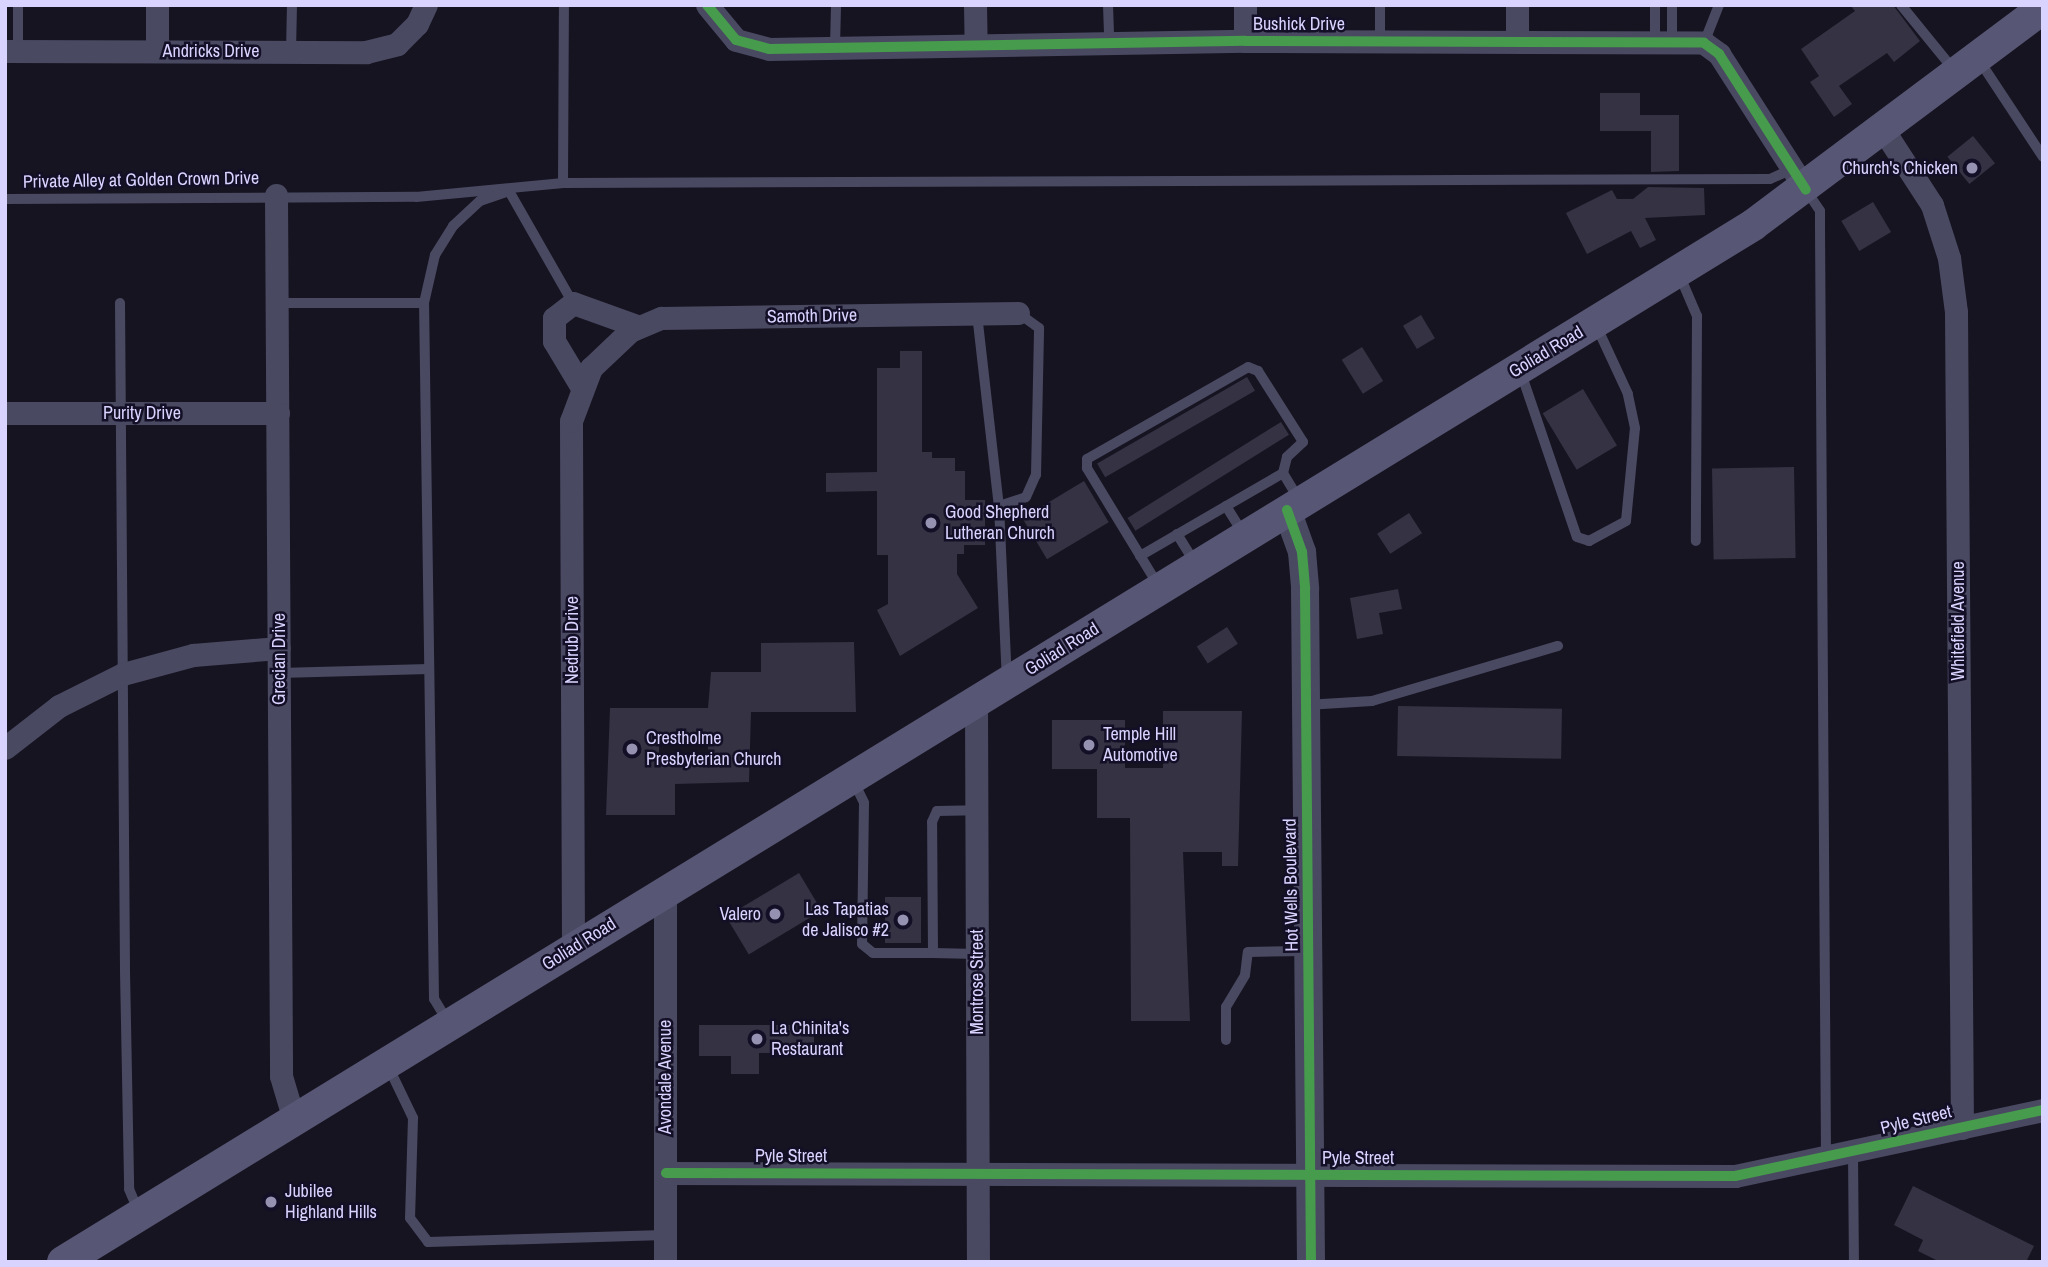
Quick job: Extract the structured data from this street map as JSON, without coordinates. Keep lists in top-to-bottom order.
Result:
{
  "streets": {
    "main road": ["Goliad Road"],
    "street": [
      "Bushick Drive",
      "Andricks Drive",
      "Samoth Drive",
      "Purity Drive",
      "Whitefield Avenue",
      "Nedrub Drive",
      "Grecian Drive",
      "Hot Wells Boulevard",
      "Montrose Street",
      "Avondale Avenue",
      "Pyle Street"
    ],
    "lane": ["Private Alley at Golden Crown Drive"]
  },
  "crossings": [
    ["Private Alley at Golden Crown Drive", "Grecian Drive"],
    ["Samoth Drive", "Nedrub Drive"],
    ["Goliad Road", "Whitefield Avenue"],
    ["Goliad Road", "Nedrub Drive"],
    ["Goliad Road", "Grecian Drive"],
    ["Goliad Road", "Hot Wells Boulevard"],
    ["Goliad Road", "Montrose Street"],
    ["Goliad Road", "Avondale Avenue"],
    ["Purity Drive", "Grecian Drive"],
    ["Whitefield Avenue", "Pyle Street"],
    ["Hot Wells Boulevard", "Pyle Street"],
    ["Montrose Street", "Pyle Street"],
    ["Avondale Avenue", "Pyle Street"]
  ],
  "places": [
    "Church's Chicken",
    "Good Shepherd Lutheran Church",
    "Temple Hill Automotive",
    "Crestholme Presbyterian Church",
    "Valero",
    "Las Tapatias de Jalisco #2",
    "La Chinita's Restaurant",
    "Jubilee Highland Hills"
  ]
}
